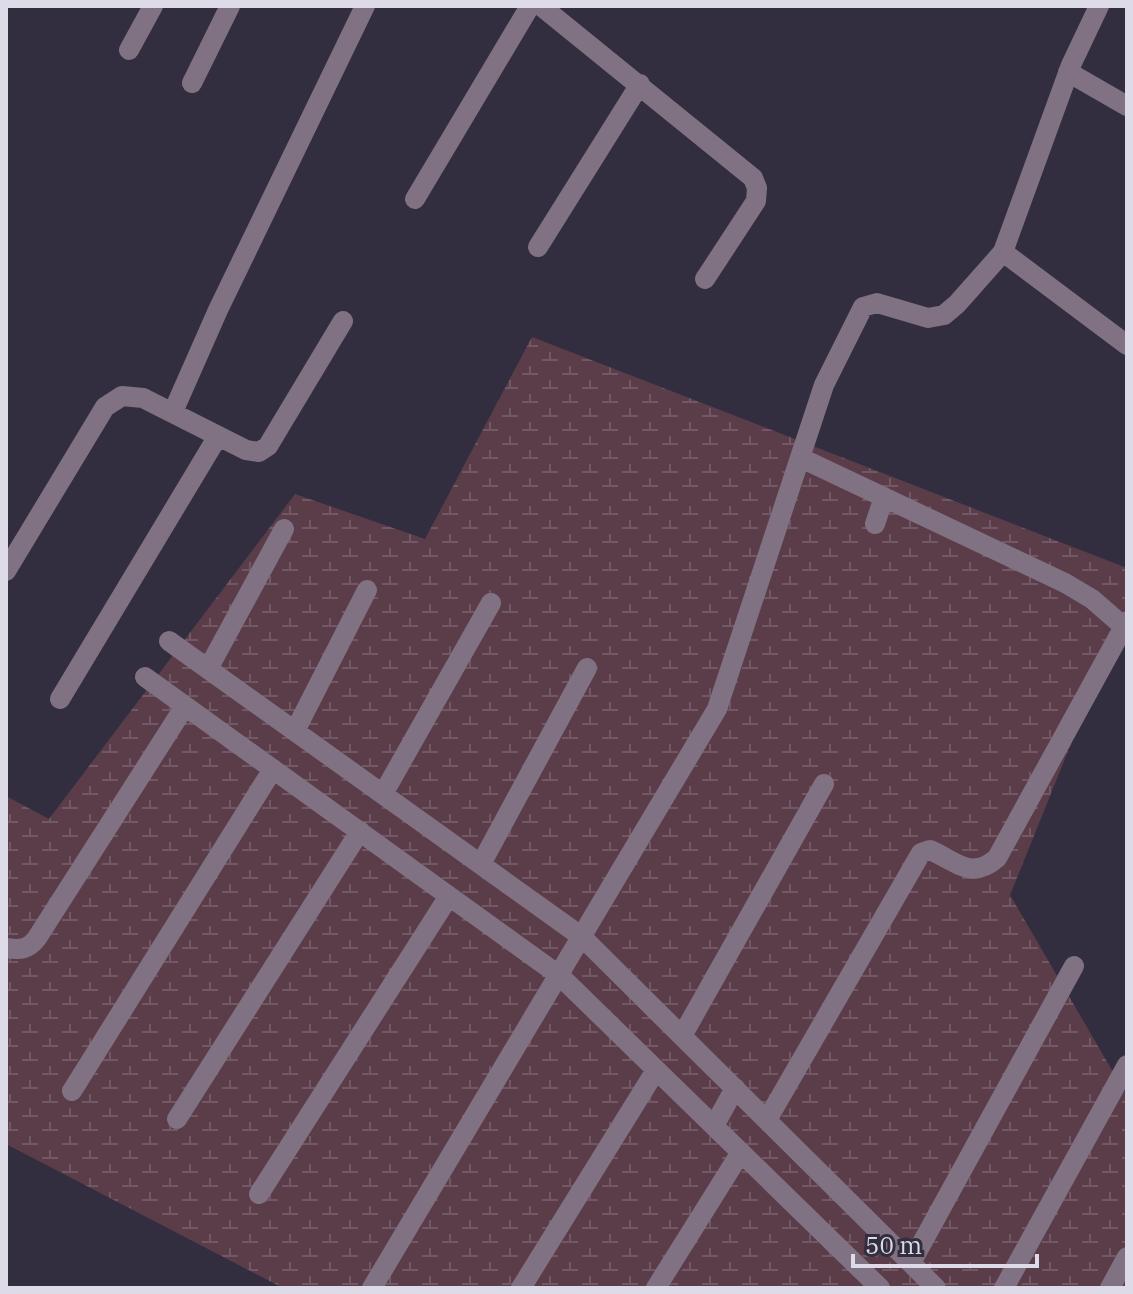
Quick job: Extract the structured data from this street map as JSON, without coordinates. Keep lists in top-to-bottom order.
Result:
{
  "scale_bar": "50 m"
}
